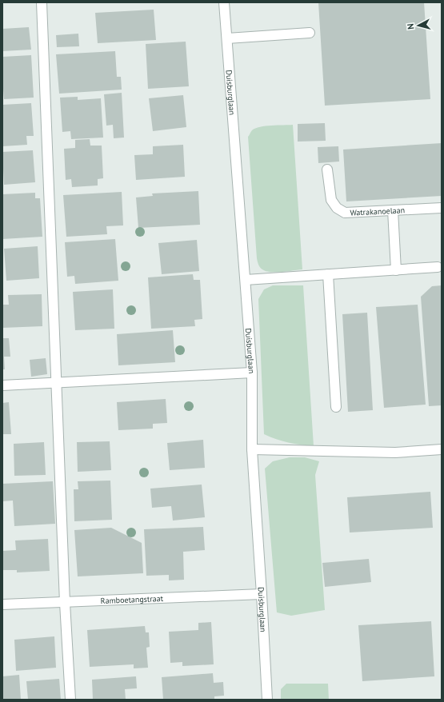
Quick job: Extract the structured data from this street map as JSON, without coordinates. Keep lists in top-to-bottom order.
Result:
{
  "streets": {
    "street": ["Duisburglaan", "Watrakanoelaan", "Ramboetangstraat"]
  },
  "crossings": [
    ["Duisburglaan", "Ramboetangstraat"]
  ],
  "north": "left"
}
